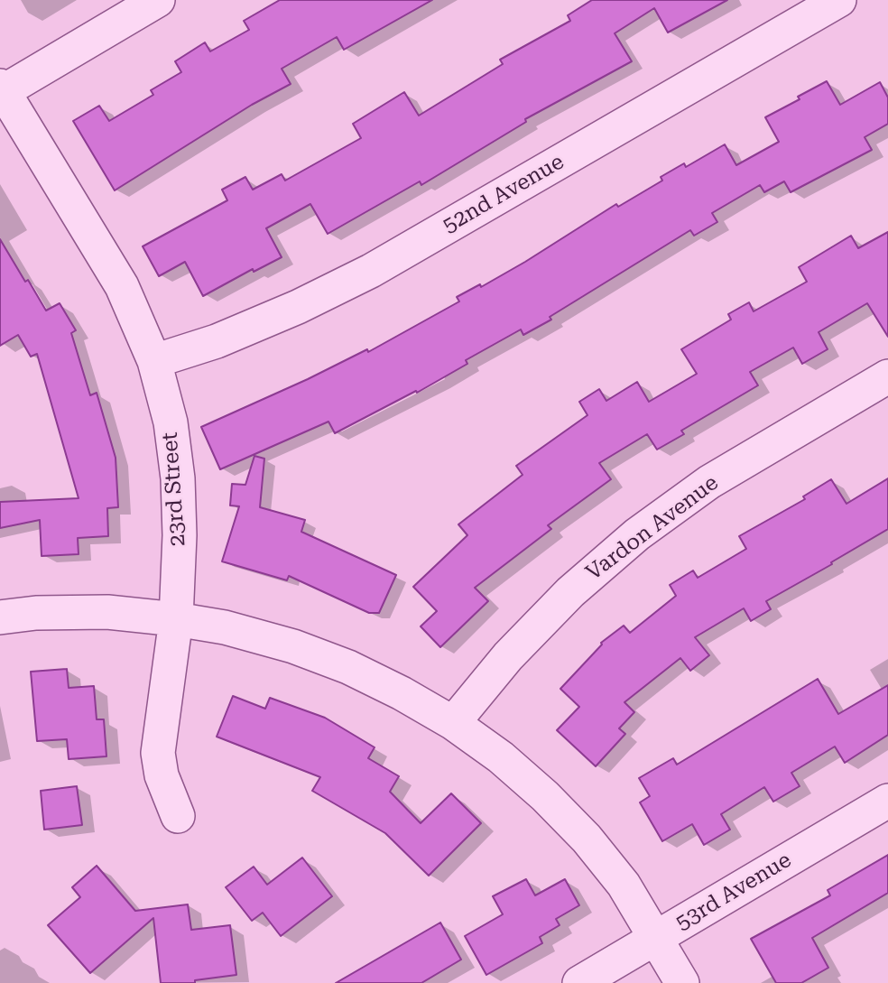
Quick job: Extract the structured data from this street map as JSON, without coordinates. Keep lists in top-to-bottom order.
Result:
{
  "streets": {
    "street": [
      "52nd Avenue",
      "23rd Street",
      "Vardon Avenue",
      "53rd Avenue"
    ]
  },
  "crossings": [
    ["52nd Avenue", "23rd Street"]
  ]
}
